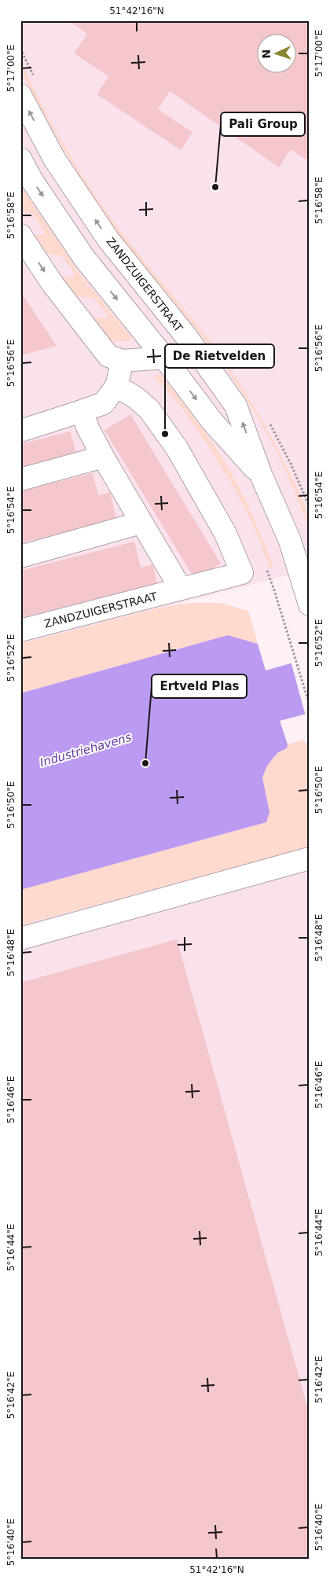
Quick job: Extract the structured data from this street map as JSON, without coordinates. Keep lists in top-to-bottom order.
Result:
{
  "streets": {
    "main road": ["ZANDZUIGERSTRAAT"]
  },
  "water": ["Industriehavens"],
  "places": ["Pali Group", "De Rietvelden", "Ertveld Plas"],
  "north": "left",
  "coordinates": [
    "51°42'16\"N",
    "5°17'00\"E",
    "5°16'58\"E",
    "5°16'56\"E",
    "5°16'54\"E",
    "5°16'52\"E",
    "5°16'50\"E",
    "5°16'48\"E",
    "5°16'46\"E",
    "5°16'44\"E",
    "5°16'42\"E",
    "5°16'40\"E"
  ]
}
